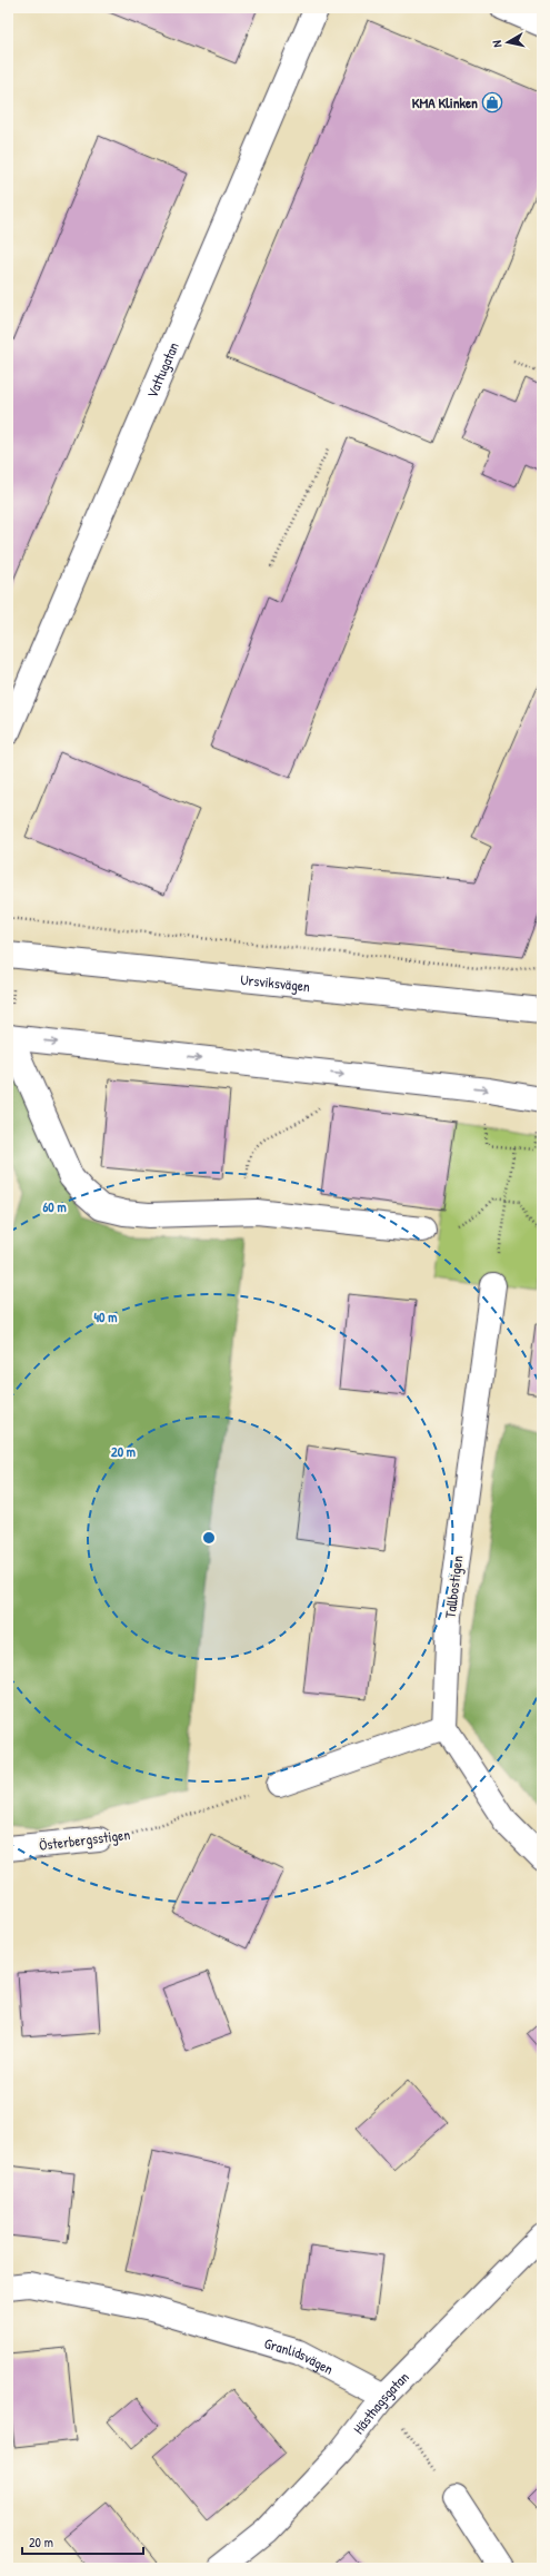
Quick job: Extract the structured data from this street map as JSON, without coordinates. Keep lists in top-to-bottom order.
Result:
{
  "streets": {
    "street": [
      "Vattugatan",
      "Ursviksvägen",
      "Tallbostigen",
      "Österbergsstigen",
      "Granlidsvägen",
      "Hästhagsgatan"
    ]
  },
  "crossings": [
    ["Granlidsvägen", "Hästhagsgatan"]
  ],
  "places": {
    "shop": ["KMA Klinken"]
  },
  "scale_bar": "20 m",
  "north": "left",
  "rings": ["60 m", "40 m", "20 m"]
}
